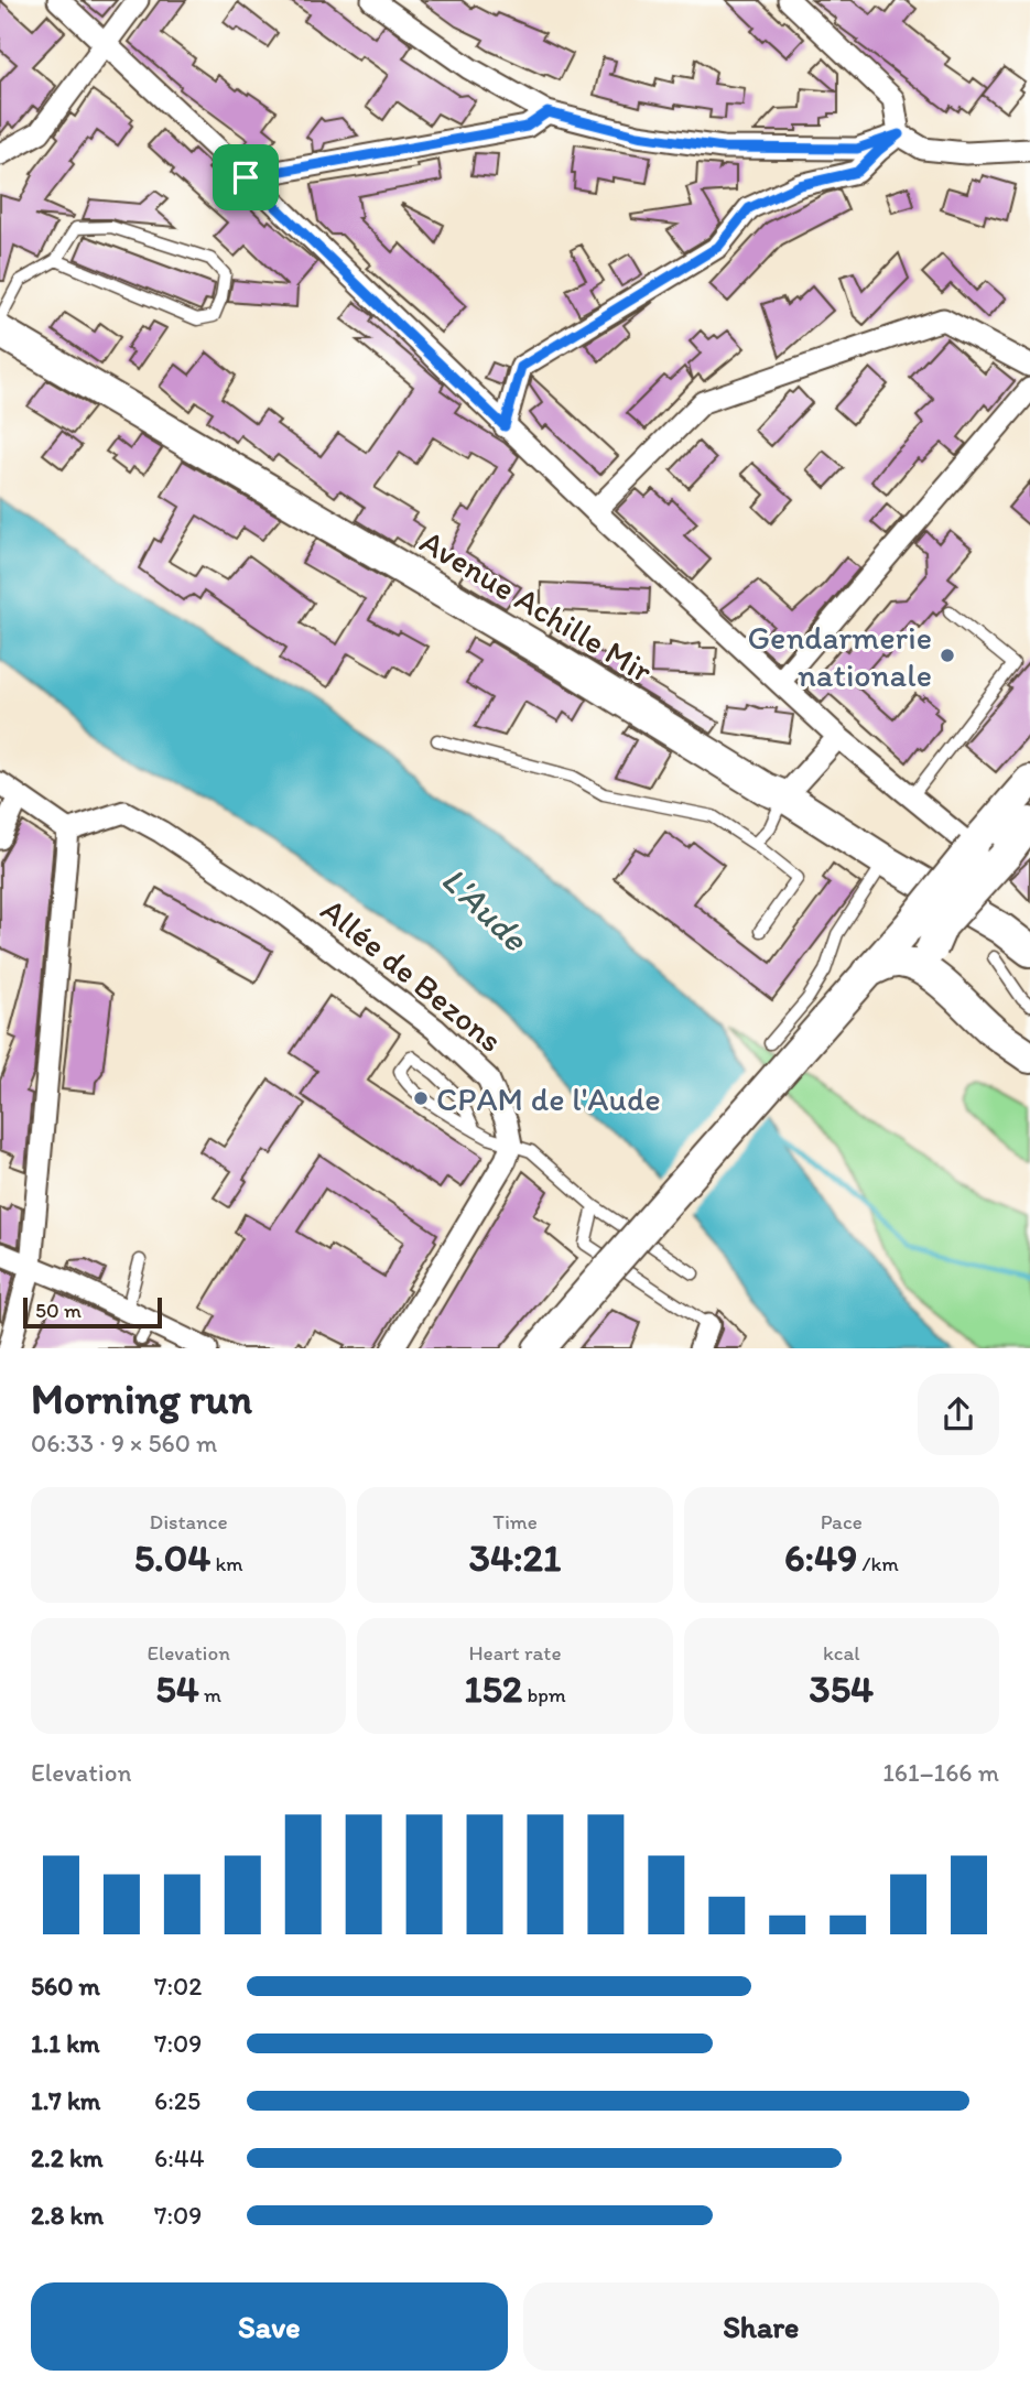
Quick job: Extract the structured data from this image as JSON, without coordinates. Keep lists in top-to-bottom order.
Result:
{
  "streets": {
    "street": ["Avenue Achille Mir", "Allée de Bezons"]
  },
  "water": ["L'Aude"],
  "places": ["Gendarmerie nationale", "CPAM de l'Aude"],
  "scale_bar": "50 m",
  "page": {
    "scale": "50 m",
    "heading": ["Morning run", "06:33 · 9 × 560 m"],
    "stats": [
      ["Distance", "5.04 km"],
      ["Time", "34:21"],
      ["Pace", "6:49 /km"],
      ["Elevation", "54 m"],
      ["Heart rate", "152 bpm"],
      ["kcal", "354"]
    ],
    "chart": ["Elevation", "161–166 m"],
    "list": [
      {
        "name": "560 m",
        "note": "7:02"
      },
      {
        "name": "1.1 km",
        "note": "7:09"
      },
      {
        "name": "1.7 km",
        "note": "6:25"
      },
      {
        "name": "2.2 km",
        "note": "6:44"
      },
      {
        "name": "2.8 km",
        "note": "7:09"
      }
    ],
    "buttons": ["Save", "Share"]
  }
}
